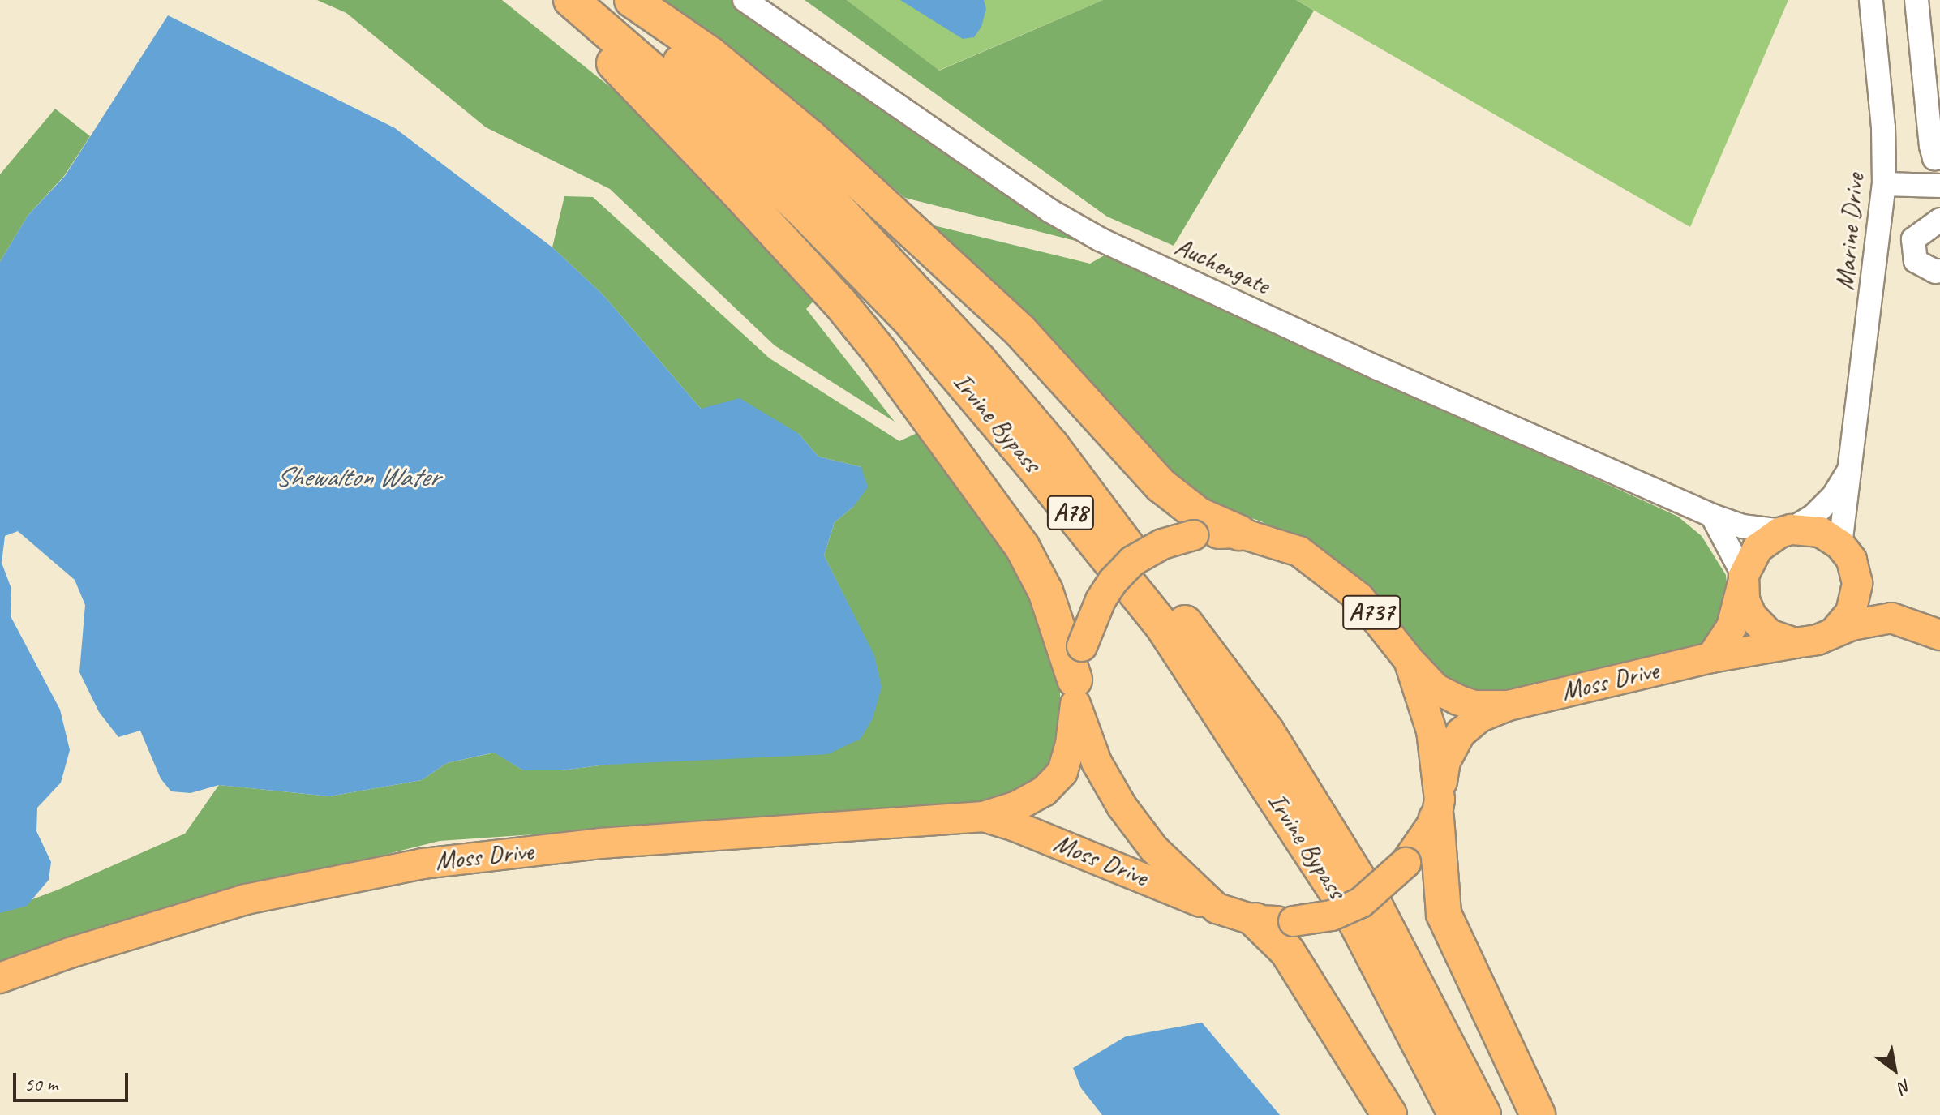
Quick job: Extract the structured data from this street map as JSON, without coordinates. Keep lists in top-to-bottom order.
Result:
{
  "streets": {
    "highway": ["Irvine Bypass", "A78"],
    "main road": ["A737", "Moss Drive"],
    "street": ["Marine Drive", "Auchengate"]
  },
  "crossings": [
    ["Marine Drive", "Auchengate"],
    ["Marine Drive", "A737"],
    ["Marine Drive", "Moss Drive"],
    ["Auchengate", "A737"],
    ["Auchengate", "Moss Drive"],
    ["A737", "Moss Drive"]
  ],
  "water": ["Shewalton Water"],
  "scale_bar": "50 m",
  "north": "bottom right"
}
